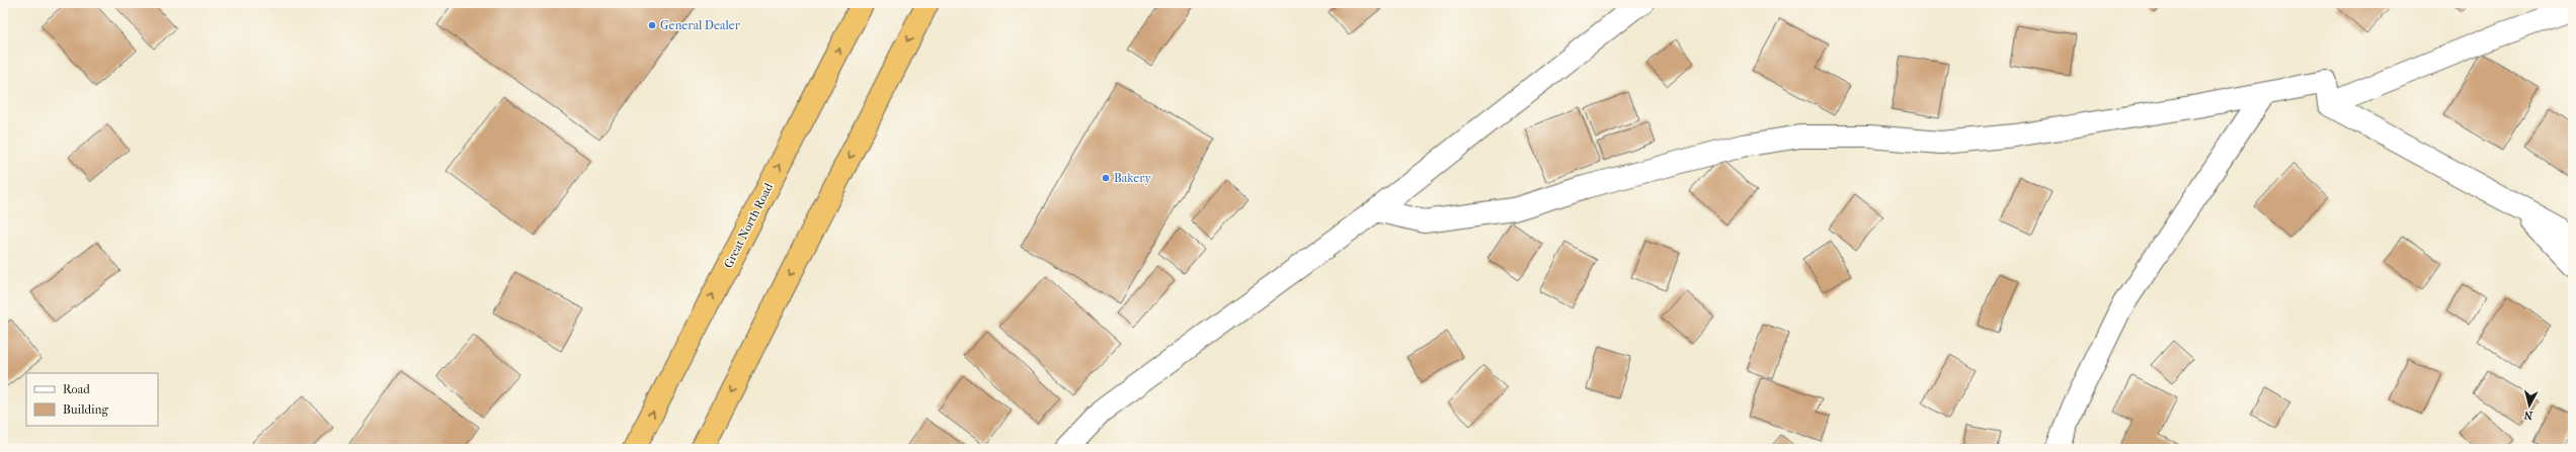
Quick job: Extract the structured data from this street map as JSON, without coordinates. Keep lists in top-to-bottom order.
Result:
{
  "streets": {
    "highway": ["Great North Road"]
  },
  "places": ["General Dealer", "Bakery"],
  "legend": ["Road", "Building"],
  "north": "bottom"
}
